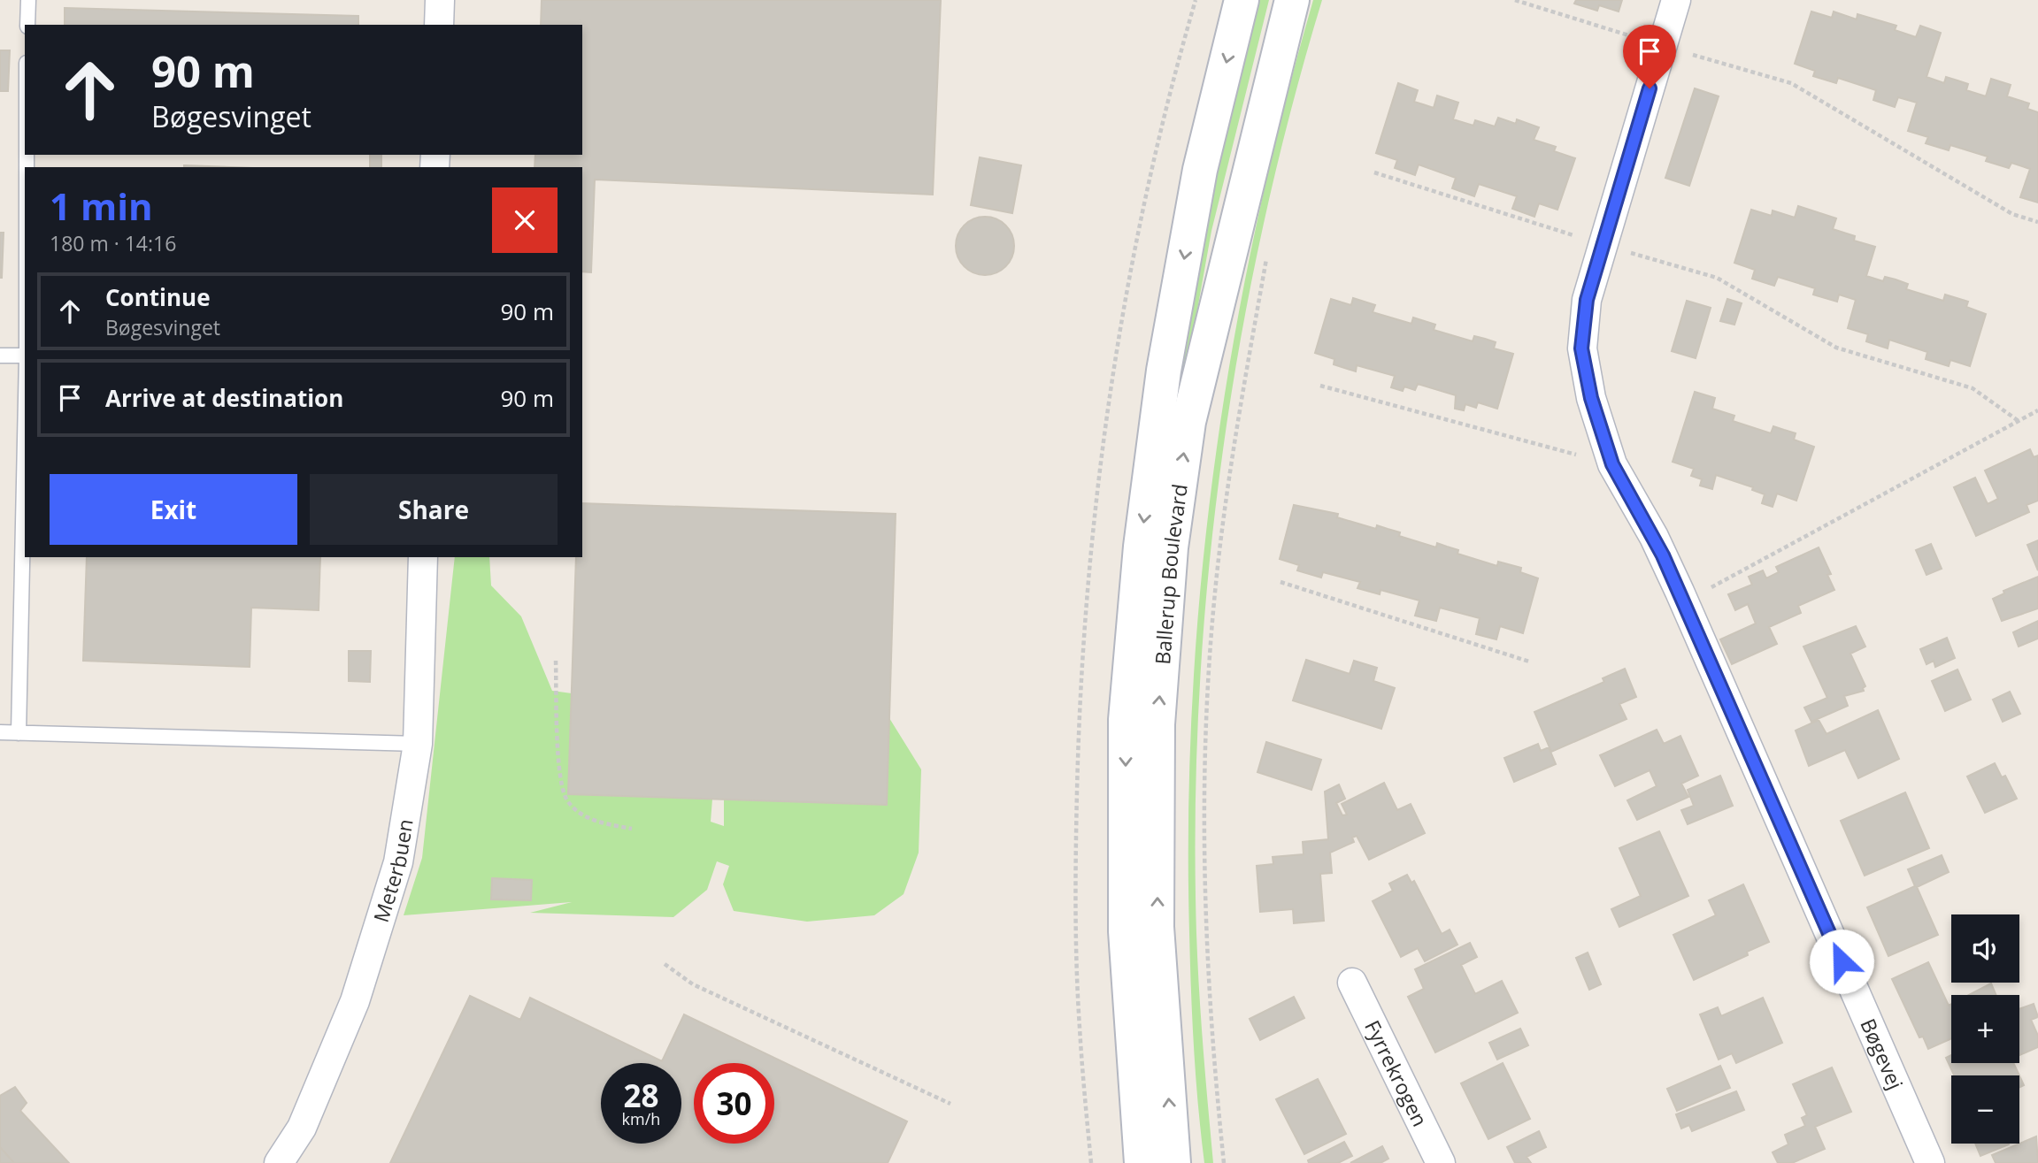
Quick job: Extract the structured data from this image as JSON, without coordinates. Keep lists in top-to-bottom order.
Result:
{
  "streets": {
    "street": [
      "Ballerup Boulevard",
      "Meterbuen",
      "Bøgevej",
      "Fyrrekrogen"
    ]
  },
  "page": {
    "turn": ["90 m", "Bøgesvinget"],
    "heading": ["1 min", "180 m · 14:16"],
    "list": [
      {
        "name": "Continue",
        "note": "Bøgesvinget",
        "value": "90 m"
      },
      {
        "name": "Arrive at destination",
        "value": "90 m"
      }
    ],
    "buttons": ["Exit", "Share"],
    "map_buttons": ["+", "−"],
    "speed": "28 km/h",
    "limit": "30"
  }
}
